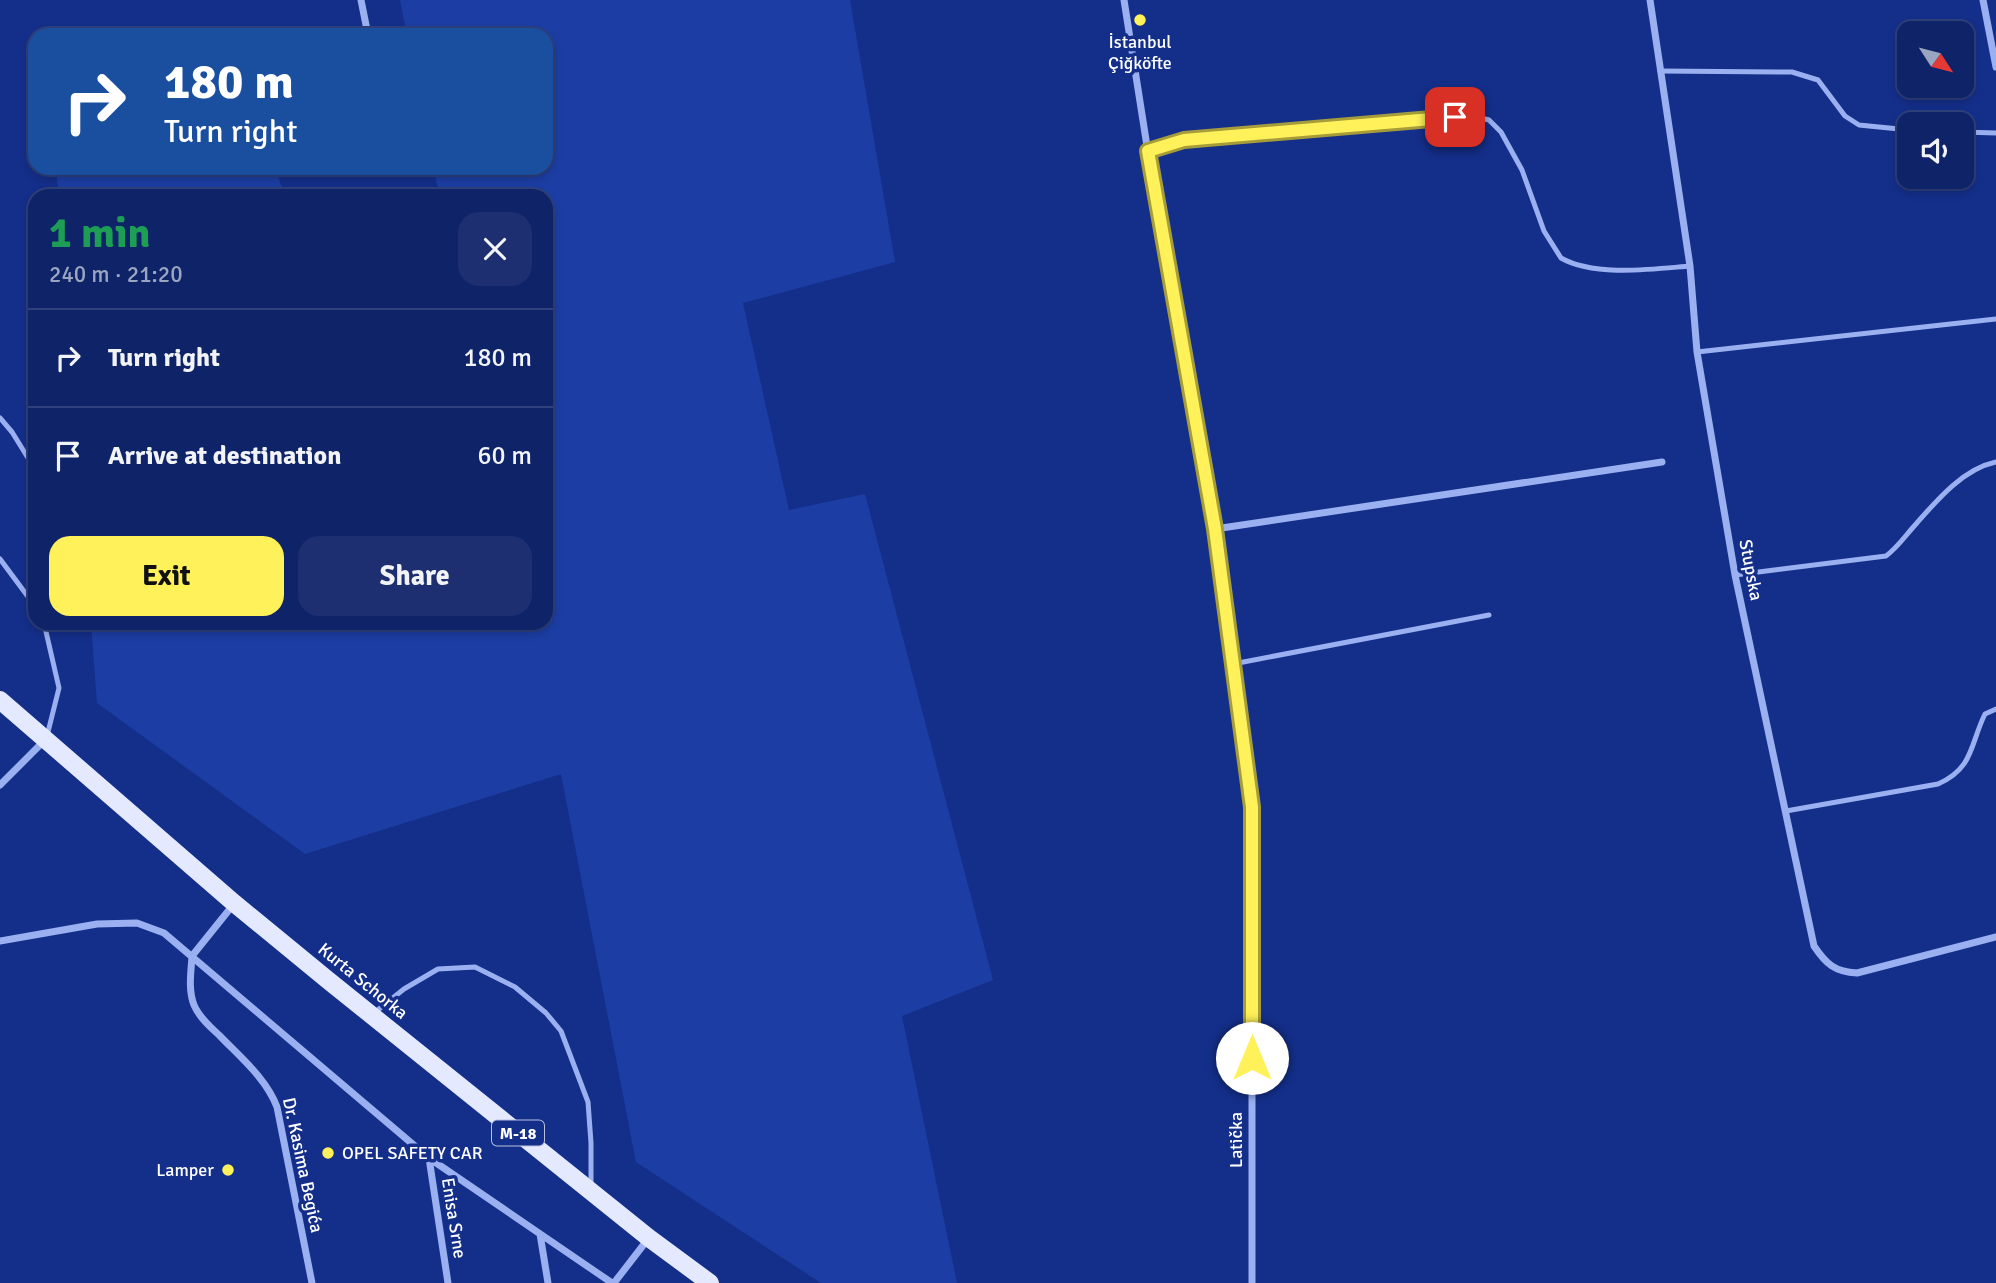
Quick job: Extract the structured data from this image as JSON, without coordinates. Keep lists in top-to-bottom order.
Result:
{
  "streets": {
    "main road": ["Kurta Schorka", "M-18"],
    "street": [
      "Stupska",
      "Latička",
      "Dr. Kasima Begića",
      "Enisa Srne"
    ]
  },
  "places": ["İstanbul Çiğköfte", "OPEL SAFETY CAR", "Lamper"],
  "north": "bottom right",
  "page": {
    "turn": ["180 m", "Turn right"],
    "heading": ["1 min", "240 m · 21:20"],
    "list": [
      {
        "name": "Turn right",
        "value": "180 m"
      },
      {
        "name": "Arrive at destination",
        "value": "60 m"
      }
    ],
    "buttons": ["Exit", "Share"]
  }
}
